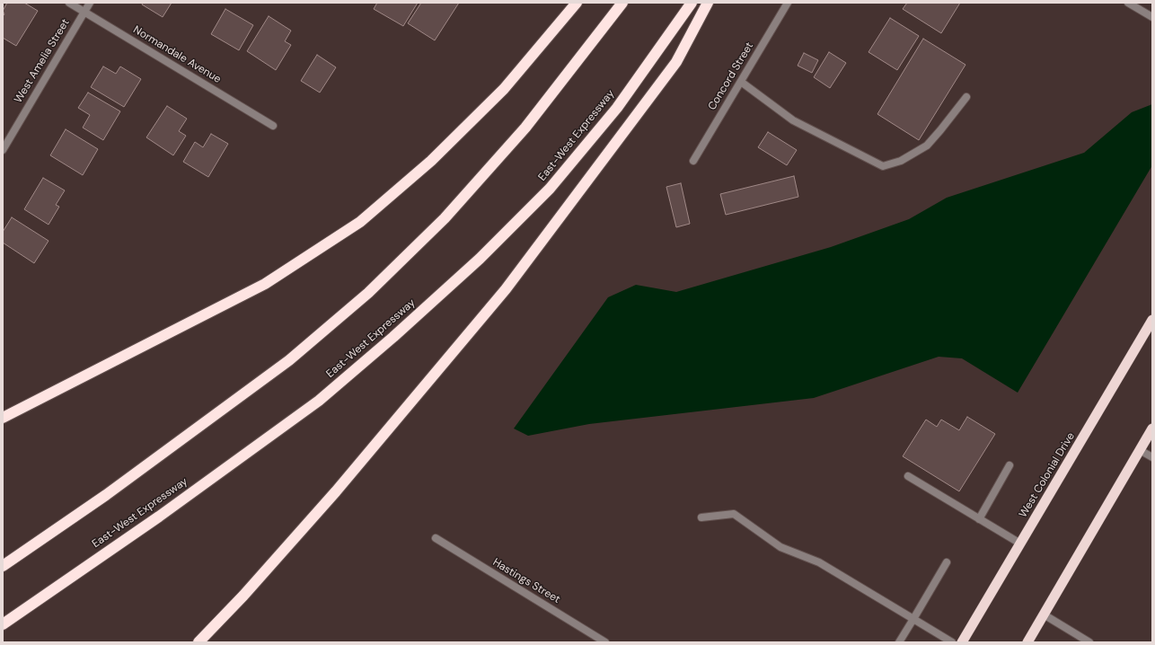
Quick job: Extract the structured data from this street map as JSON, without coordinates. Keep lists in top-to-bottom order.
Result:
{
  "streets": {
    "highway": ["East-West Expressway", "West Colonial Drive"],
    "street": [
      "Normandale Avenue",
      "West Amelia Street",
      "Concord Street",
      "Hastings Street"
    ]
  },
  "crossings": [
    ["Normandale Avenue", "West Amelia Street"]
  ]
}
